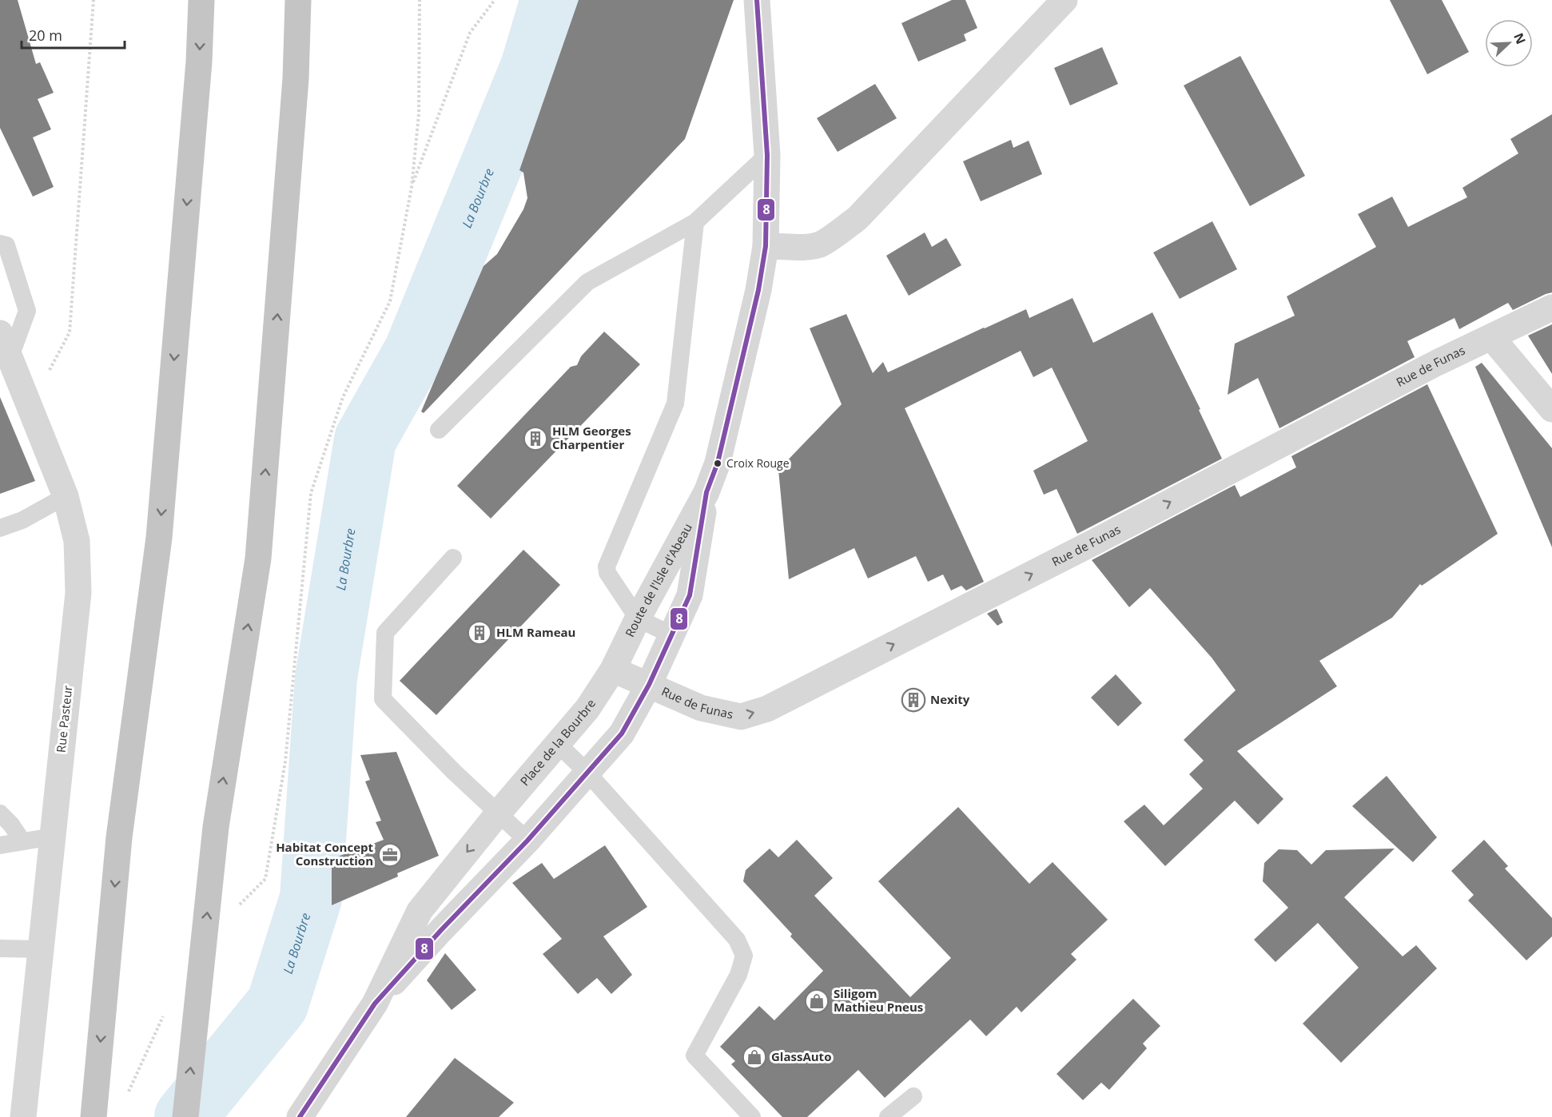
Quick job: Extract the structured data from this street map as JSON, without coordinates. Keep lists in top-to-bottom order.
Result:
{
  "streets": {
    "street": [
      "Rue de Funas",
      "Route de l'Isle d'Abeau",
      "Rue Pasteur",
      "Place de la Bourbre"
    ]
  },
  "crossings": [
    ["Rue de Funas", "Route de l'Isle d'Abeau"],
    ["Rue de Funas", "Place de la Bourbre"],
    ["Route de l'Isle d'Abeau", "Place de la Bourbre"]
  ],
  "one_way": ["Rue de Funas"],
  "water": ["La Bourbre"],
  "places": {
    "building": ["HLM Georges Charpentier", "HLM Rameau", "Nexity"],
    "other": ["Croix Rouge"],
    "office": ["Habitat Concept Construction"],
    "shop": ["Siligom Mathieu Pneus", "GlassAuto"]
  },
  "lines": ["transit line 8"],
  "scale_bar": "20 m",
  "north": "top right"
}
